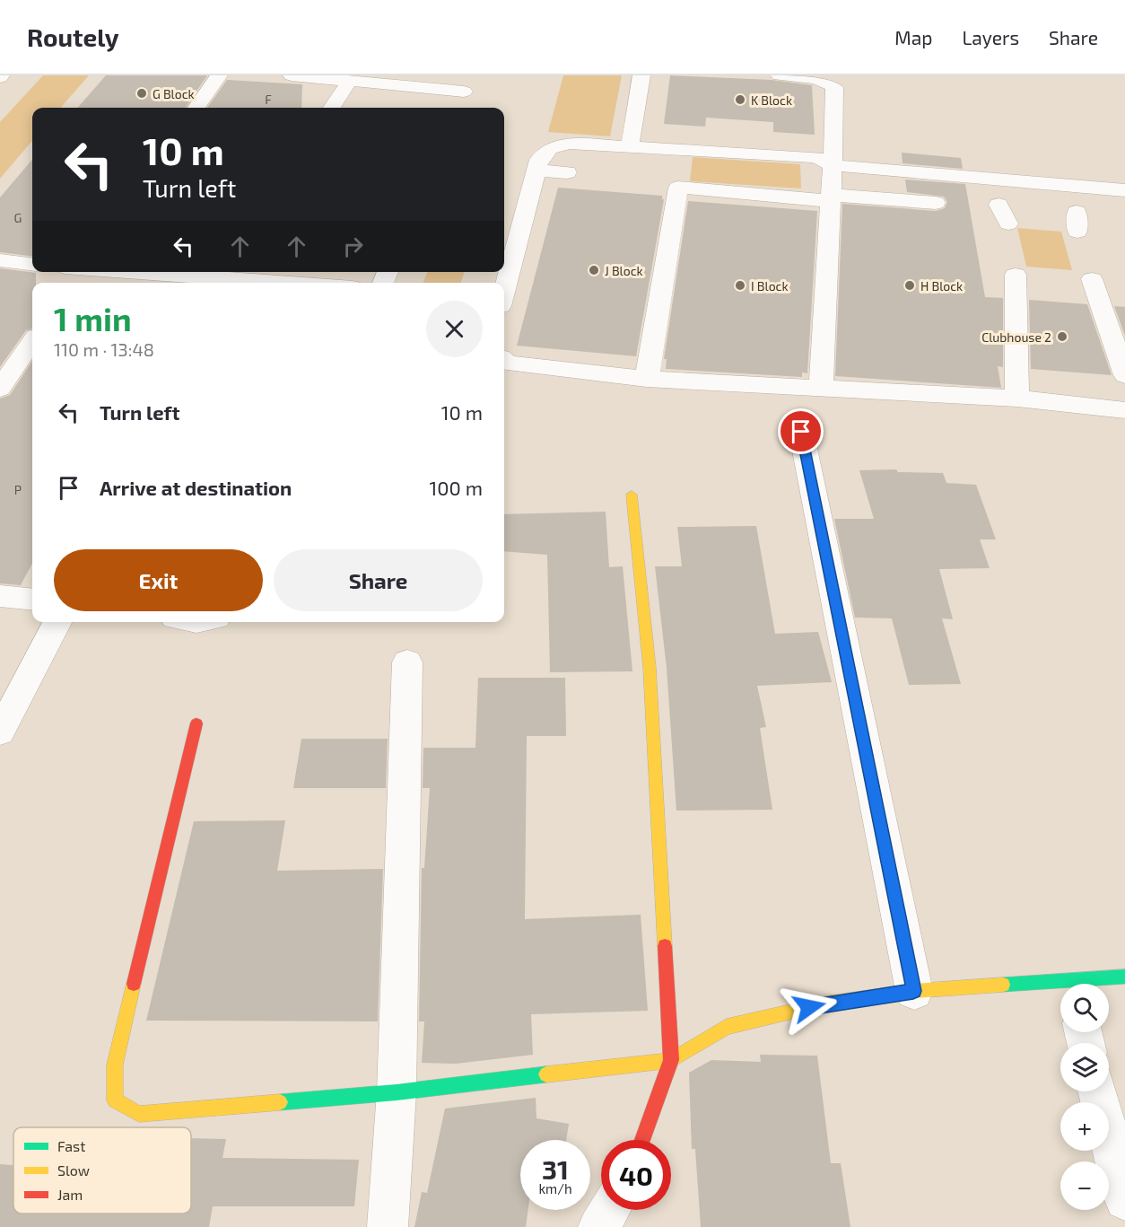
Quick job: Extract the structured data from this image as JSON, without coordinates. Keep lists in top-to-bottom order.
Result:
{
  "places": [
    "G Block",
    "K Block",
    "J Block",
    "I Block",
    "H Block",
    "Clubhouse 2"
  ],
  "house_numbers": ["F", "G", "P"],
  "legend": ["Fast", "Slow", "Jam"],
  "page": {
    "header": "Routely",
    "nav": ["Map", "Layers", "Share"],
    "turn": ["10 m", "Turn left"],
    "heading": ["1 min", "110 m · 13:48"],
    "list": [
      {
        "name": "Turn left",
        "value": "10 m"
      },
      {
        "name": "Arrive at destination",
        "value": "100 m"
      }
    ],
    "buttons": ["Exit", "Share"],
    "map_buttons": ["+", "−"],
    "speed": "31 km/h",
    "limit": "40"
  }
}
